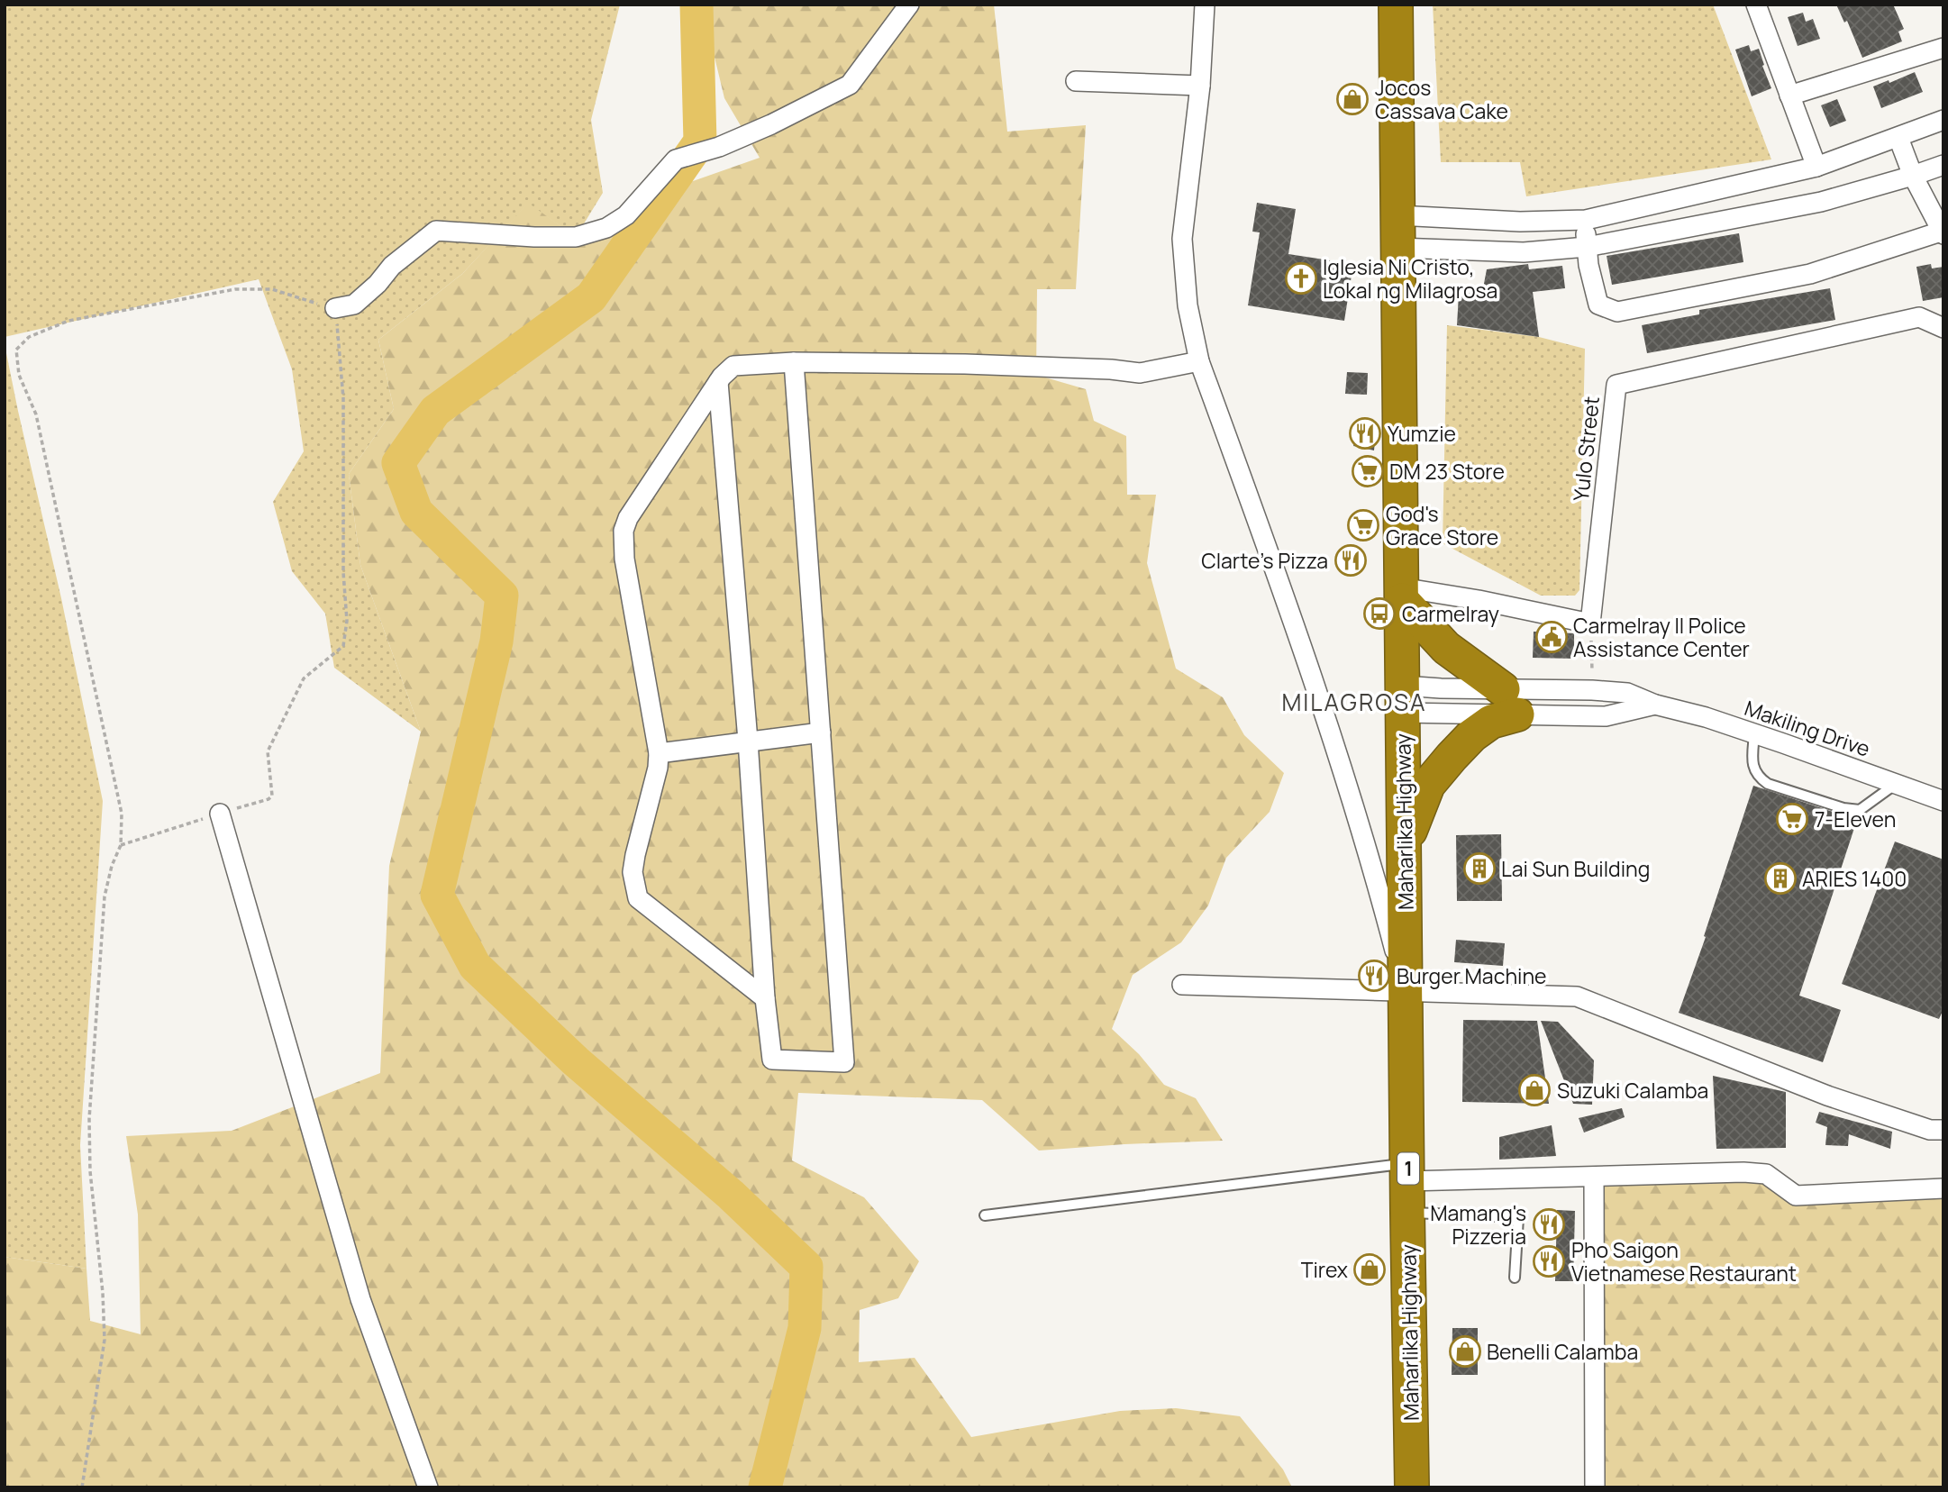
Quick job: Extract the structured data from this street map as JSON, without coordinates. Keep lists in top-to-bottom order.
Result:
{
  "streets": {
    "highway": ["Maharlika Highway", "1"],
    "street": ["Yulo Street", "Makiling Drive"]
  },
  "crossings": [
    ["Makiling Drive", "Maharlika Highway"]
  ],
  "districts": ["MILAGROSA"],
  "places": {
    "shop": [
      "Jocos Cassava Cake",
      "Suzuki Calamba",
      "Tirex",
      "Benelli Calamba"
    ],
    "church": ["Iglesia Ni Cristo, Lokal ng Milagrosa"],
    "restaurant": [
      "Yumzie",
      "Clarte's Pizza",
      "Burger Machine",
      "Mamang's Pizzeria",
      "Pho Saigon Vietnamese Restaurant"
    ],
    "supermarket": ["DM 23 Store", "God's Grace Store", "7-Eleven"],
    "bus stop": ["Carmelray"],
    "public building": ["Carmelray II Police Assistance Center"],
    "building": ["Lai Sun Building", "ARIES 1400"]
  }
}
